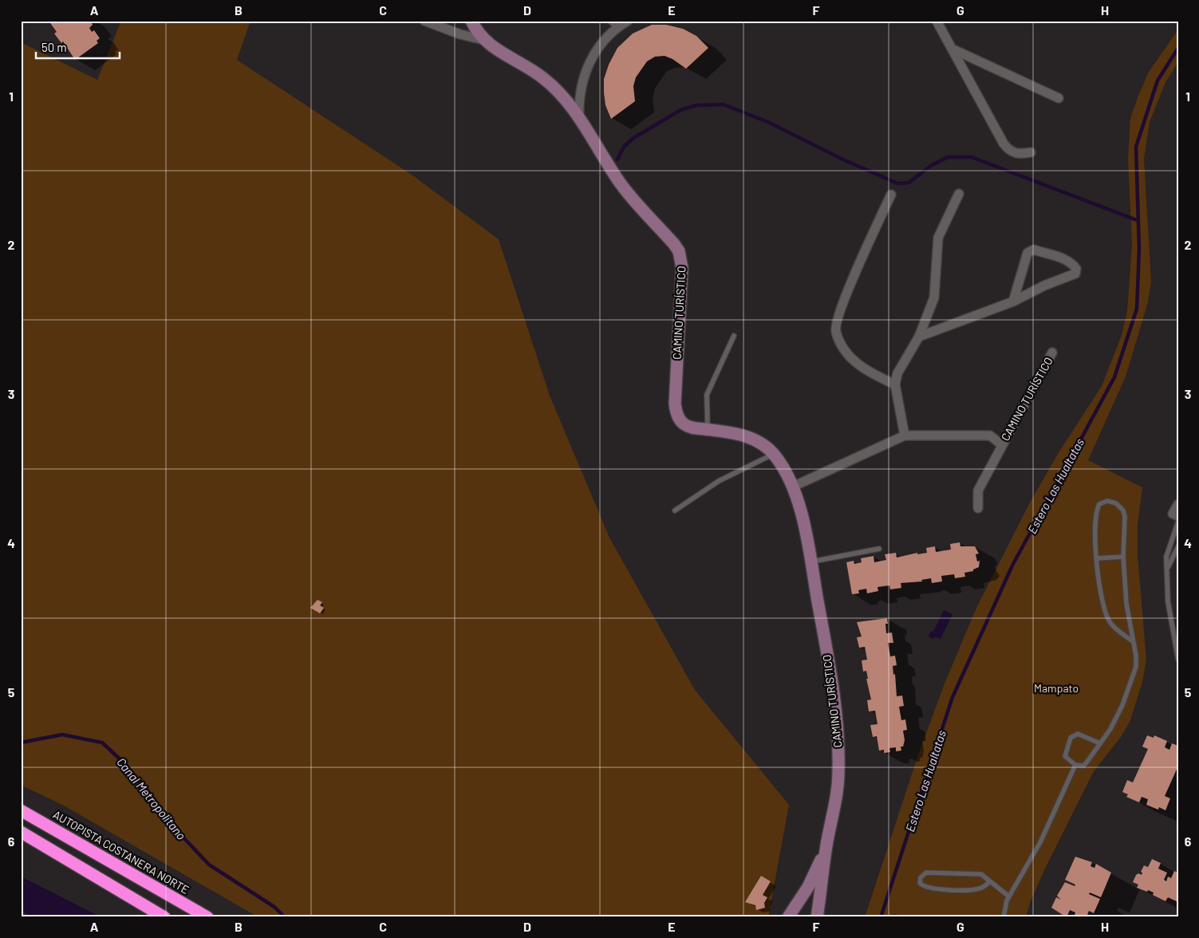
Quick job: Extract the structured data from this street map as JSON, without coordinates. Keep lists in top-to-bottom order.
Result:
{
  "streets": {
    "highway": ["AUTOPISTA COSTANERA NORTE"],
    "main road": ["CAMINO TURÍSTICO"]
  },
  "water": ["Estero Las Hualtatas", "Canal Metropolitano"],
  "parks": ["Mampato"],
  "scale_bar": "50 m",
  "grid": {
    "columns": [
      "A",
      "B",
      "C",
      "D",
      "E",
      "F",
      "G",
      "H"
    ],
    "rows": [
      "1",
      "2",
      "3",
      "4",
      "5",
      "6"
    ]
  }
}
